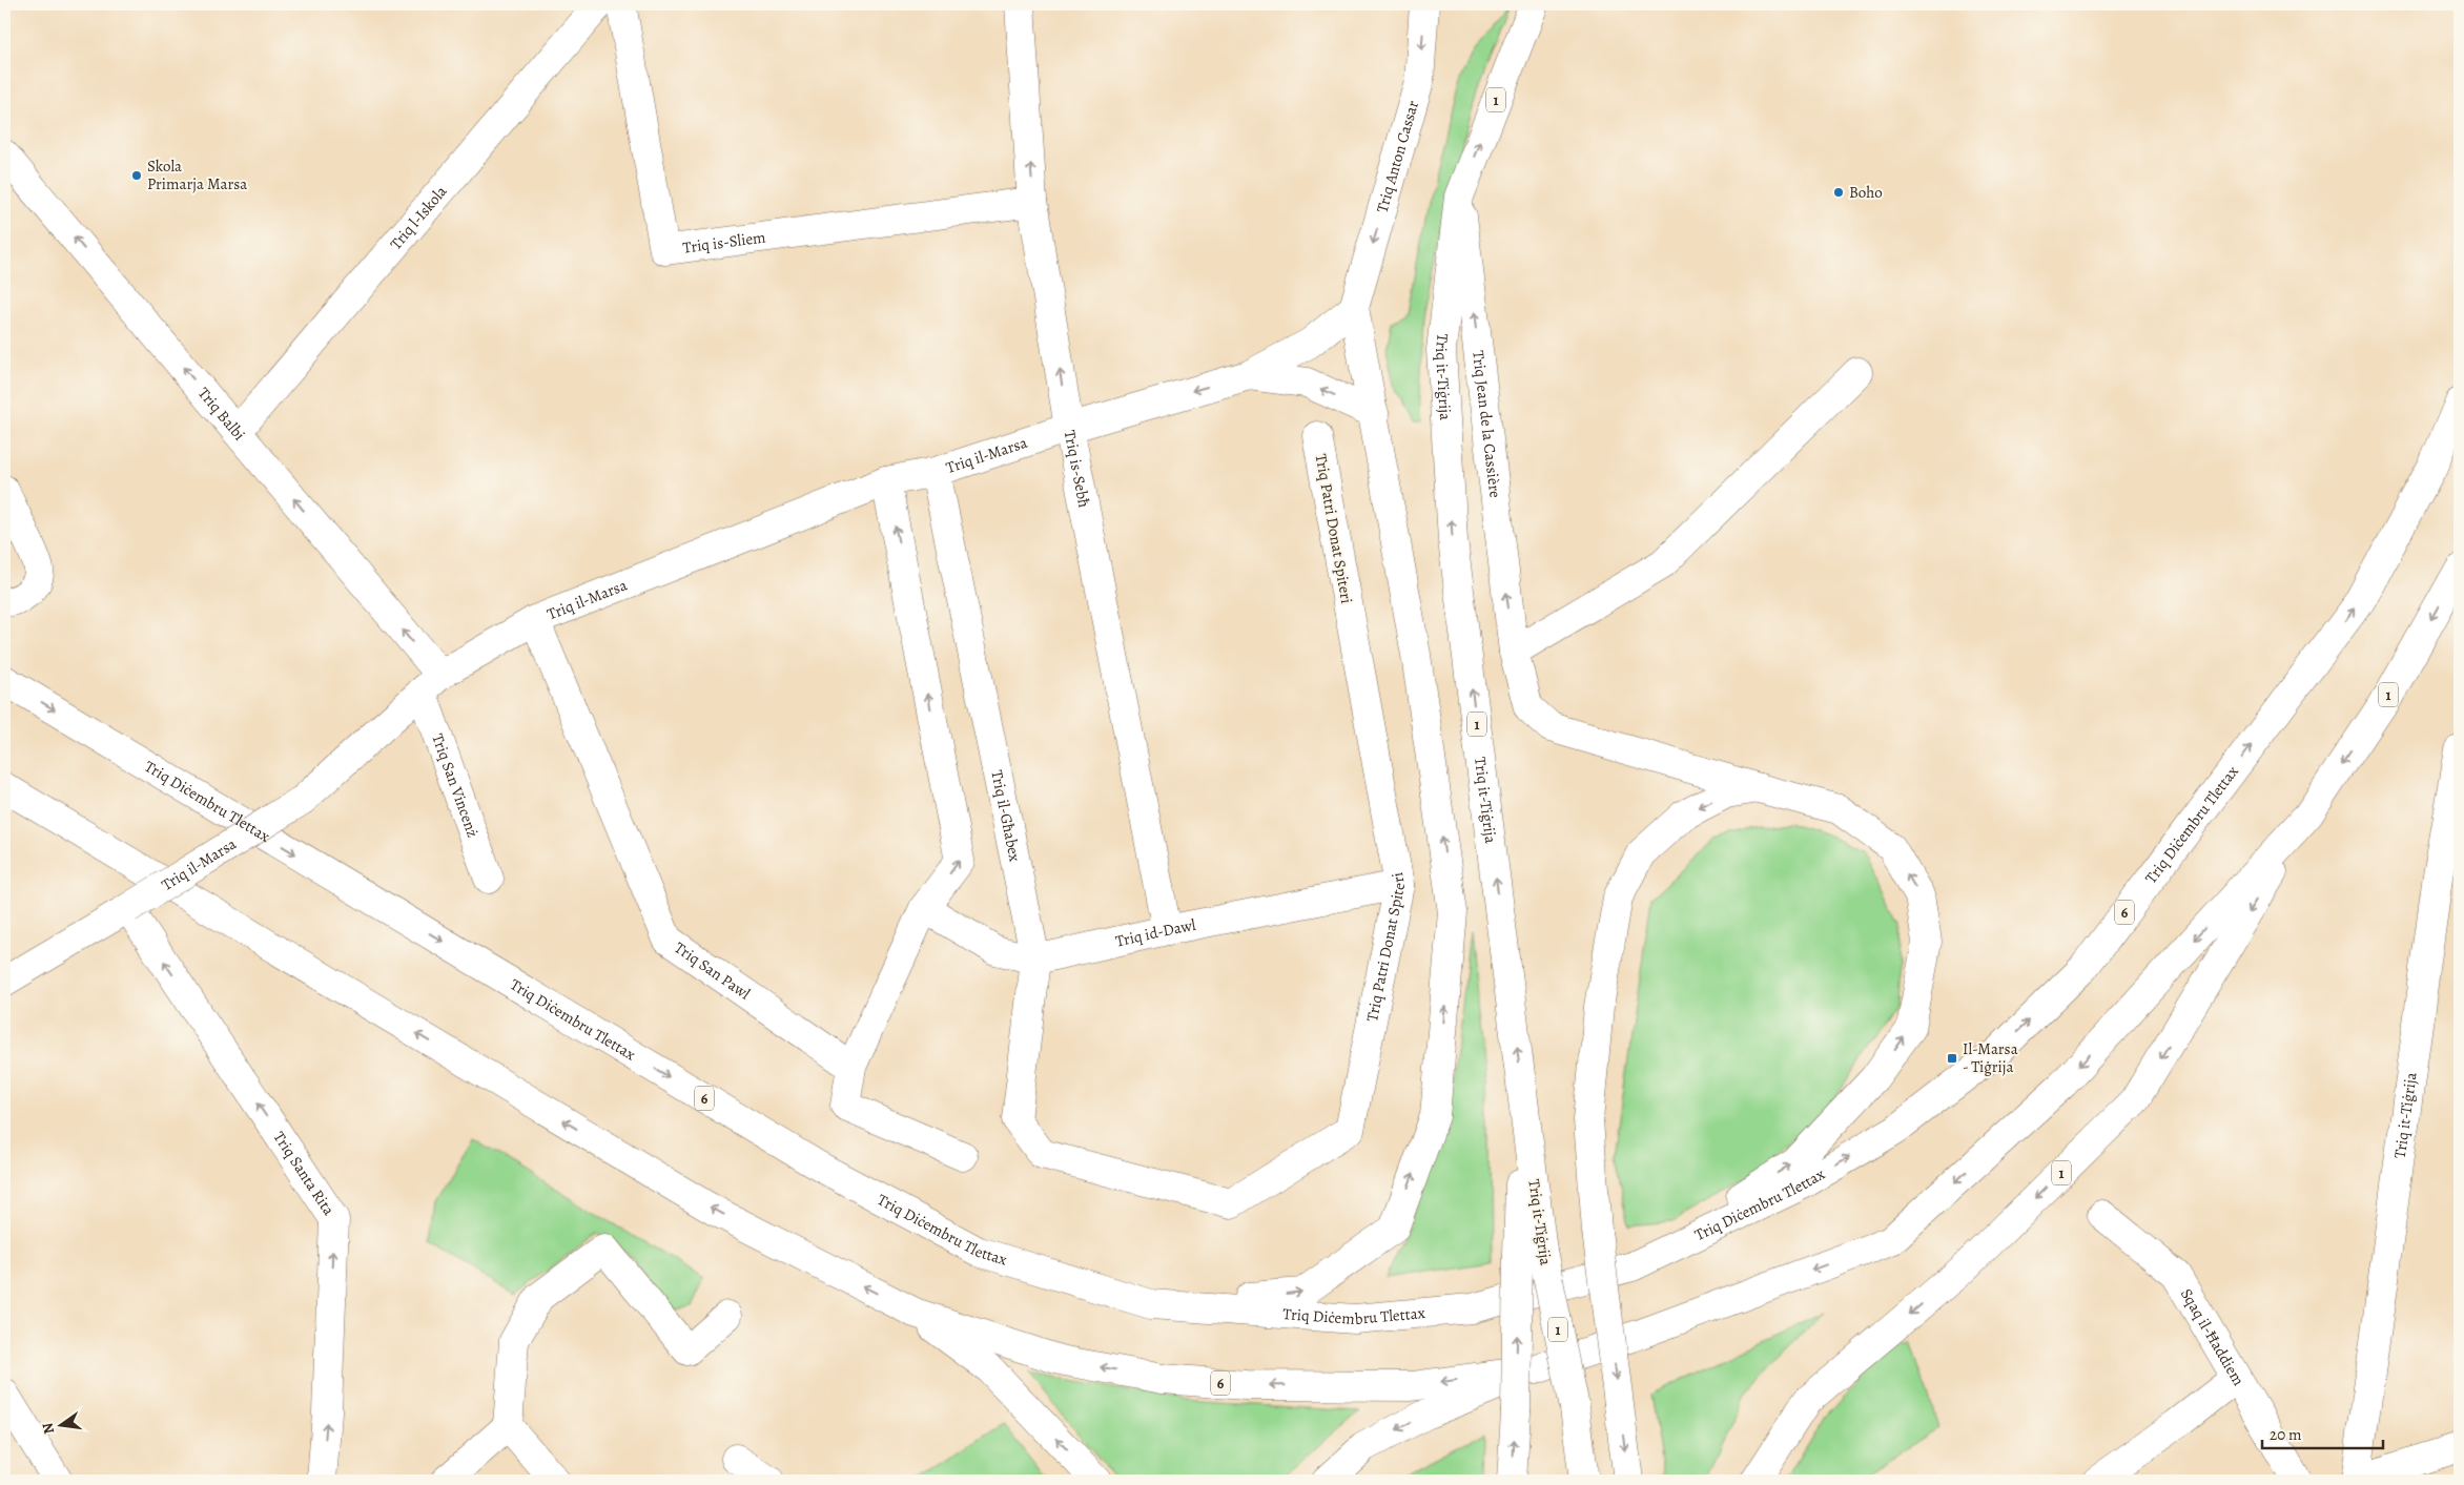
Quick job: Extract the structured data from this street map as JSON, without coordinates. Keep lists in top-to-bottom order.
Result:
{
  "streets": {
    "main road": [
      "1",
      "Triq Anton Cassar",
      "Triq l-Iskola",
      "Triq is-Sliem",
      "Triq it-Tiġrija",
      "Triq Balbi",
      "Triq Jean de la Cassière",
      "Triq il-Marsa",
      "Triq is-Sebħ",
      "Triq Patri Donat Spiteri",
      "Triq San Vincenż",
      "Triq Diċembru Tlettax",
      "Triq il-Għabex",
      "6",
      "Triq id-Dawl",
      "Triq San Pawl",
      "Triq Santa Rita",
      "Sqaq il-Ħaddiem"
    ]
  },
  "crossings": [
    ["1", "6"],
    ["Triq Anton Cassar", "Triq il-Marsa"],
    ["Triq l-Iskola", "Triq Balbi"],
    ["Triq is-Sliem", "Triq is-Sebħ"],
    ["Triq it-Tiġrija", "Triq Jean de la Cassière"],
    ["Triq Balbi", "Triq il-Marsa"],
    ["Triq Balbi", "Triq San Vincenż"],
    ["Triq Jean de la Cassière", "Triq Diċembru Tlettax"],
    ["Triq il-Marsa", "Triq is-Sebħ"],
    ["Triq il-Marsa", "Triq San Vincenż"],
    ["Triq il-Marsa", "Triq il-Għabex"],
    ["Triq il-Marsa", "Triq San Pawl"],
    ["Triq il-Marsa", "Triq Santa Rita"],
    ["Triq is-Sebħ", "Triq id-Dawl"],
    ["Triq Patri Donat Spiteri", "Triq il-Għabex"],
    ["Triq Patri Donat Spiteri", "Triq id-Dawl"],
    ["Triq il-Għabex", "Triq id-Dawl"]
  ],
  "one_way": [
    "Triq Anton Cassar",
    "Triq it-Tiġrija",
    "Triq Balbi",
    "Triq Jean de la Cassière",
    "Triq is-Sebħ",
    "Triq Santa Rita"
  ],
  "places": {
    "other": ["Skola Primarja Marsa", "Boho"],
    "transit": ["Il-Marsa - Tiġrija"]
  },
  "scale_bar": "20 m",
  "north": "left"
}
